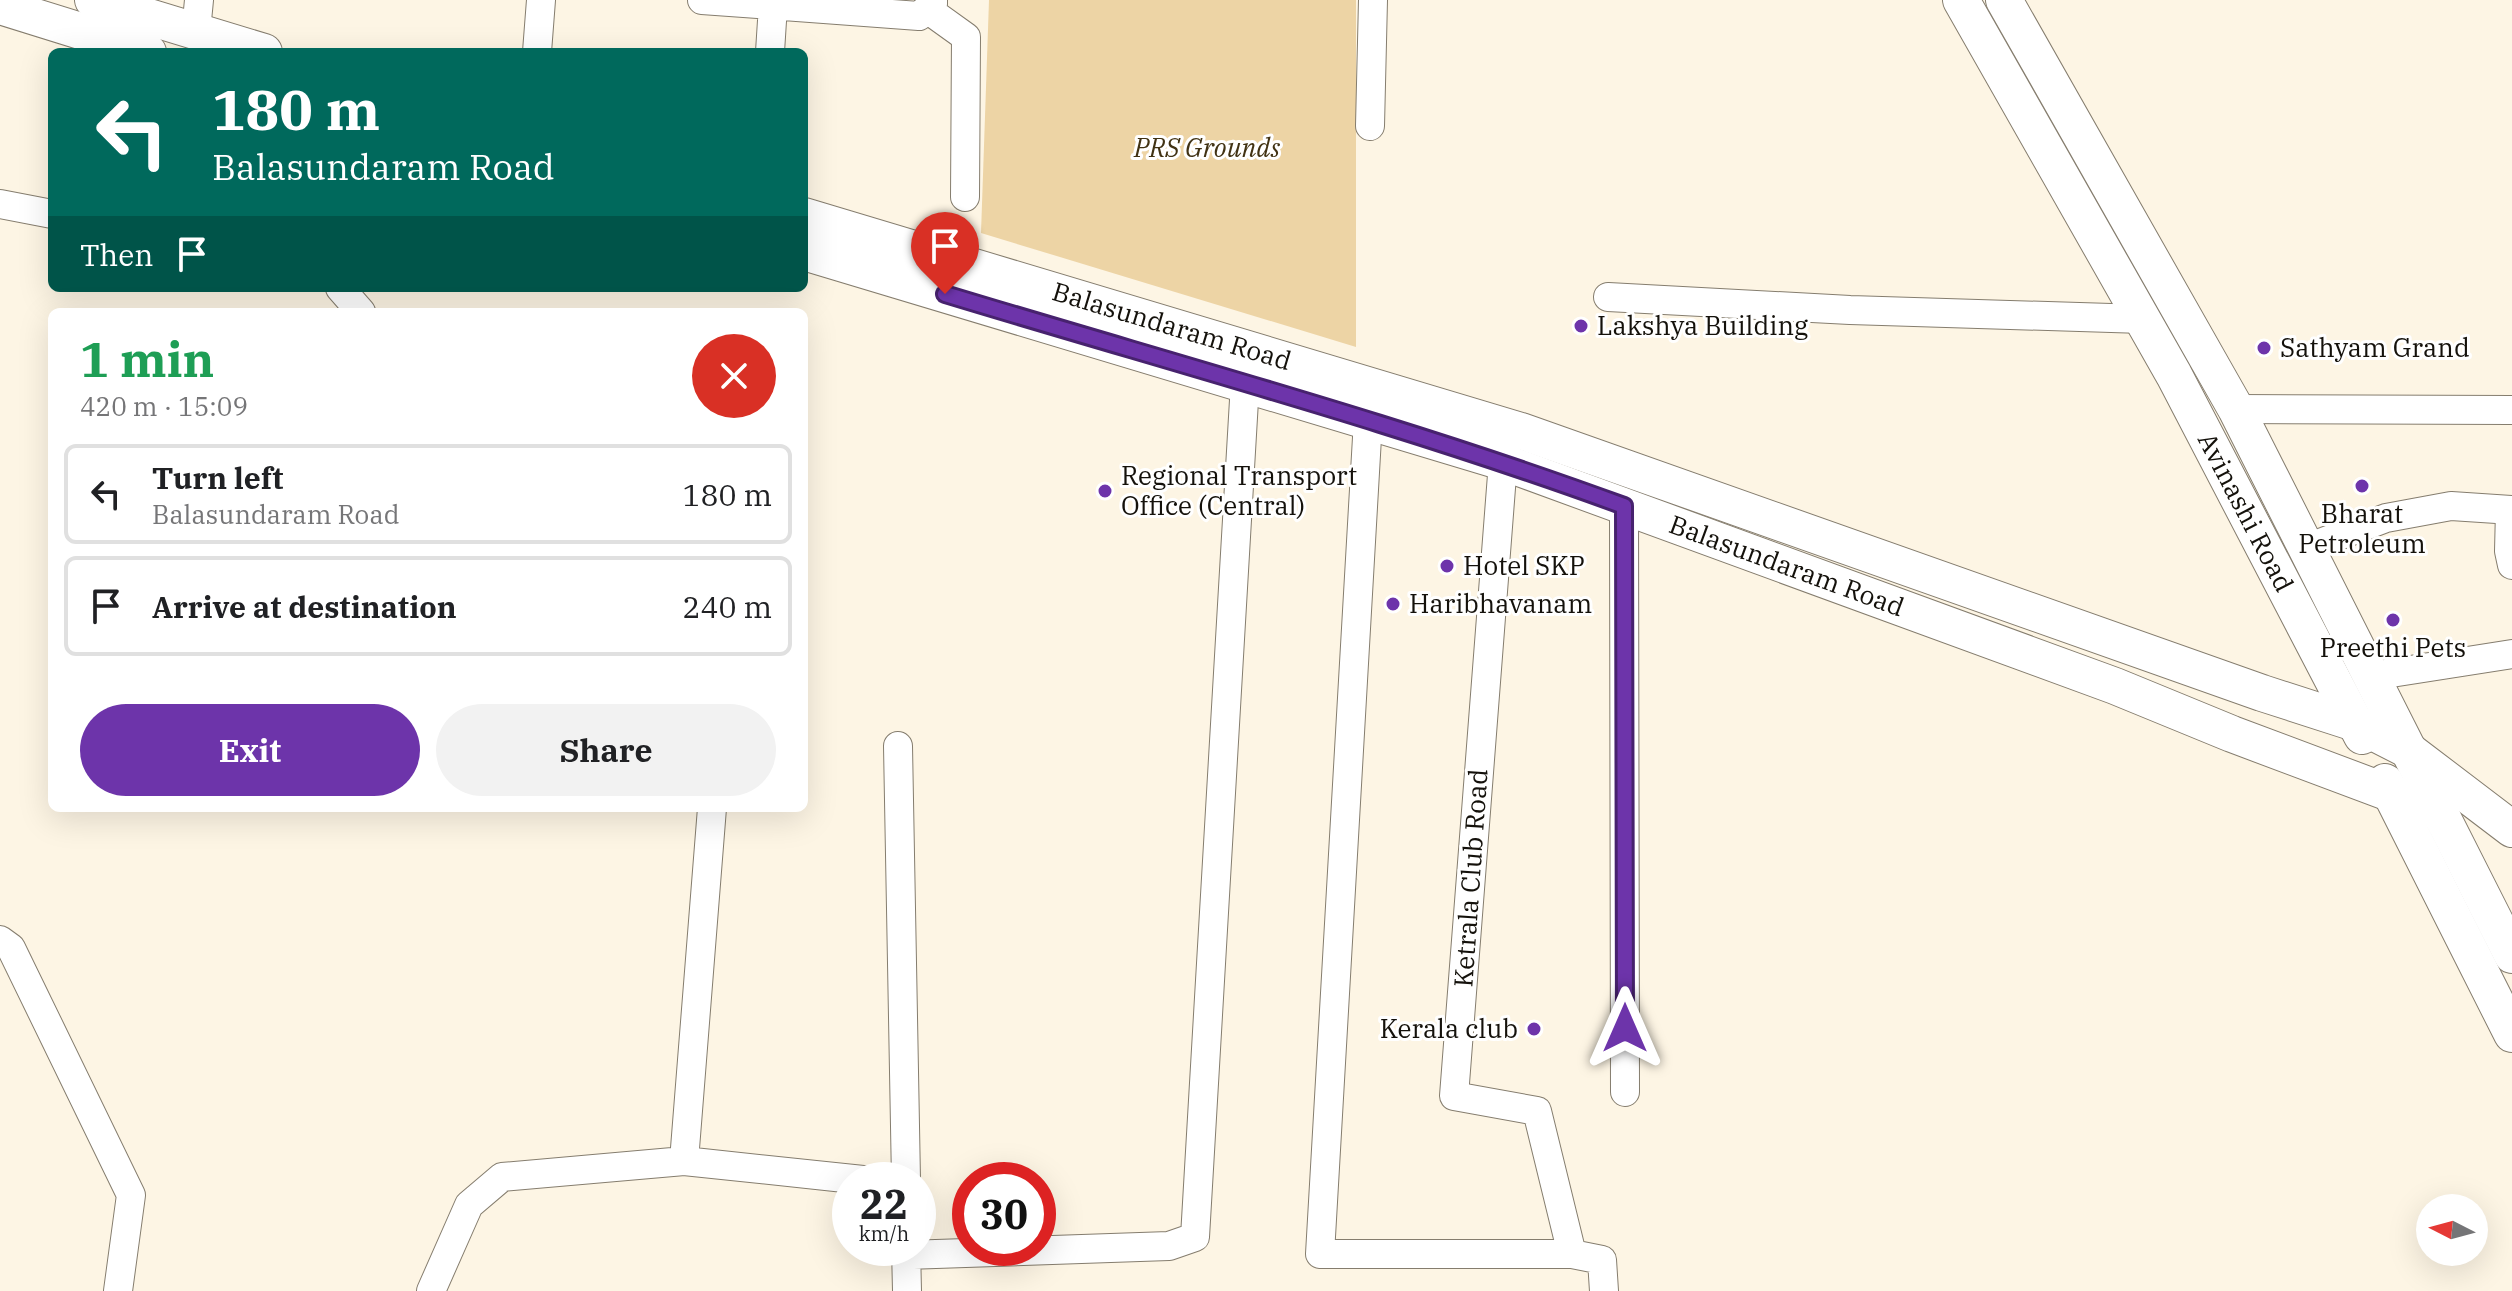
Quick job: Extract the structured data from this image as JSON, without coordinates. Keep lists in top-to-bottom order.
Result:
{
  "streets": {
    "main road": ["Balasundaram Road", "Avinashi Road"],
    "street": ["Ketrala Club Road"]
  },
  "crossings": [
    ["Balasundaram Road", "Avinashi Road"],
    ["Balasundaram Road", "Ketrala Club Road"]
  ],
  "parks": ["PRS Grounds"],
  "places": [
    "Lakshya Building",
    "Sathyam Grand",
    "Bharat Petroleum",
    "Regional Transport Office (Central)",
    "Hotel SKP",
    "Haribhavanam",
    "Preethi Pets",
    "Kerala club"
  ],
  "north": "left",
  "page": {
    "turn": ["180 m", "Balasundaram Road"],
    "then": "Then",
    "heading": ["1 min", "420 m · 15:09"],
    "list": [
      {
        "name": "Turn left",
        "note": "Balasundaram Road",
        "value": "180 m"
      },
      {
        "name": "Arrive at destination",
        "value": "240 m"
      }
    ],
    "buttons": ["Exit", "Share"],
    "speed": "22 km/h",
    "limit": "30"
  }
}
